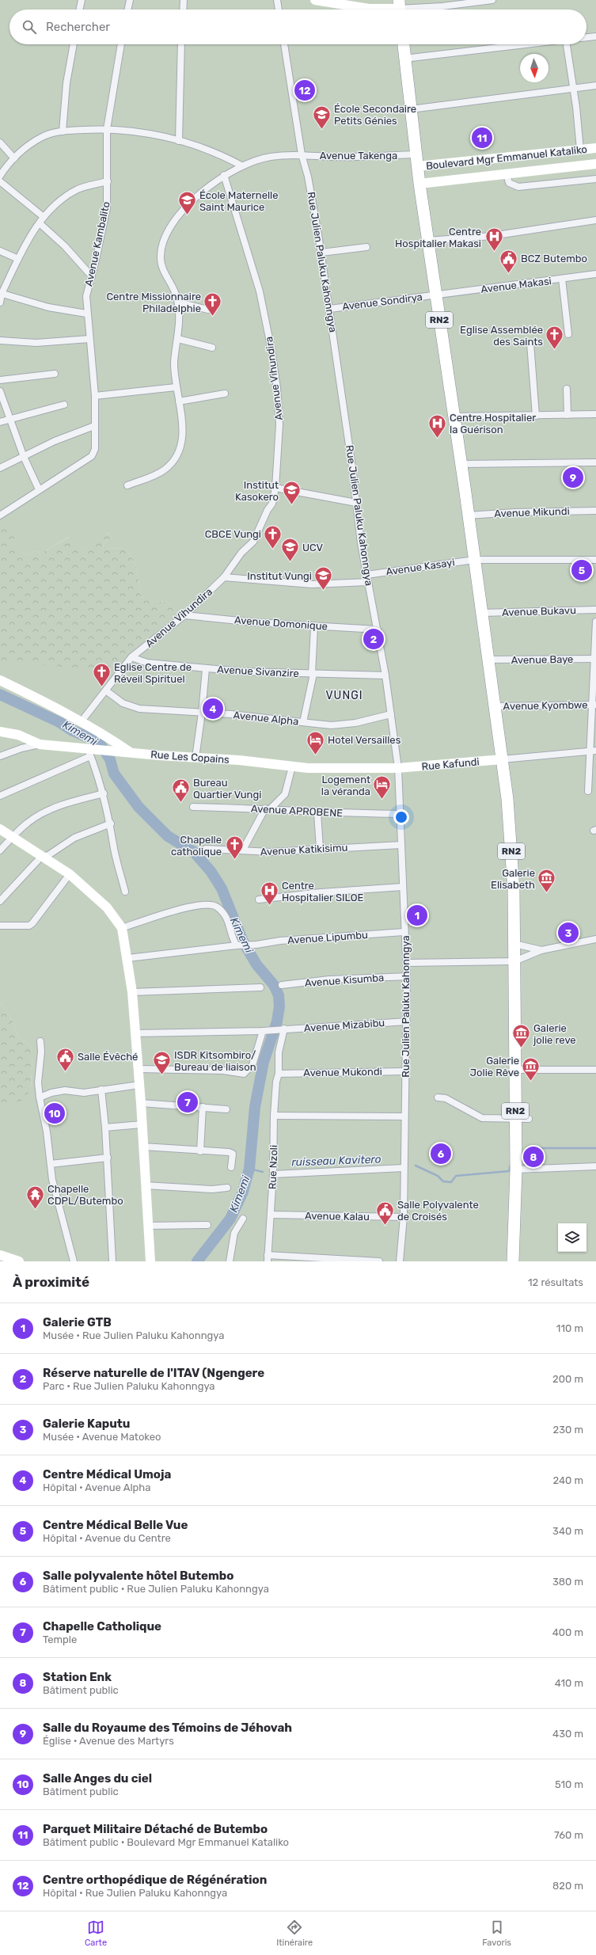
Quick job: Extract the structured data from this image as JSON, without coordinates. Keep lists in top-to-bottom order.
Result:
{
  "streets": {
    "highway": ["RN2"],
    "street": [
      "Avenue Takenga",
      "Boulevard Mgr Emmanuel Kataliko",
      "Avenue Kambalito",
      "Rue Julien Paluku Kahonngya",
      "Avenue Makasi",
      "Avenue Sondirya",
      "Avenue Vihundira",
      "Avenue Mikundi",
      "Avenue Kasayi",
      "Avenue Bukavu",
      "Avenue Domonique",
      "Avenue Baye",
      "Avenue Sivanzire",
      "Avenue Kyombwe",
      "Avenue Alpha",
      "Rue Les Copains",
      "Rue Kafundi",
      "Avenue APROBENE",
      "Avenue Katikisimu",
      "Avenue Lipumbu",
      "Avenue Kisumba",
      "Avenue Mizabibu",
      "Avenue Mukondi",
      "Rue Nzoli",
      "Avenue Kalau"
    ]
  },
  "crossings": [
    ["Avenue Takenga", "Boulevard Mgr Emmanuel Kataliko"],
    ["Avenue Takenga", "Rue Julien Paluku Kahonngya"],
    ["Avenue Takenga", "RN2"],
    ["Avenue Takenga", "Avenue Vihundira"],
    ["Boulevard Mgr Emmanuel Kataliko", "RN2"],
    ["Rue Julien Paluku Kahonngya", "Avenue Sondirya"],
    ["Rue Julien Paluku Kahonngya", "Avenue Kasayi"],
    ["Rue Julien Paluku Kahonngya", "Avenue Domonique"],
    ["Rue Julien Paluku Kahonngya", "Avenue Sivanzire"],
    ["Rue Julien Paluku Kahonngya", "Avenue Alpha"],
    ["Rue Julien Paluku Kahonngya", "Rue Les Copains"],
    ["Rue Julien Paluku Kahonngya", "Rue Kafundi"],
    ["Rue Julien Paluku Kahonngya", "Avenue APROBENE"],
    ["Rue Julien Paluku Kahonngya", "Avenue Katikisimu"],
    ["Rue Julien Paluku Kahonngya", "Avenue Lipumbu"],
    ["Rue Julien Paluku Kahonngya", "Avenue Kisumba"],
    ["Rue Julien Paluku Kahonngya", "Avenue Mizabibu"],
    ["Rue Julien Paluku Kahonngya", "Avenue Mukondi"],
    ["Rue Julien Paluku Kahonngya", "Avenue Kalau"],
    ["Avenue Makasi", "Avenue Sondirya"],
    ["Avenue Makasi", "RN2"],
    ["Avenue Sondirya", "RN2"],
    ["RN2", "Avenue Mikundi"],
    ["RN2", "Avenue Kasayi"],
    ["RN2", "Avenue Bukavu"],
    ["RN2", "Avenue Baye"],
    ["RN2", "Avenue Kyombwe"],
    ["RN2", "Rue Kafundi"],
    ["Avenue Vihundira", "Avenue Domonique"],
    ["Avenue Vihundira", "Avenue Sivanzire"],
    ["Avenue Vihundira", "Avenue Alpha"],
    ["Avenue Vihundira", "Rue Les Copains"],
    ["Rue Les Copains", "Rue Kafundi"],
    ["Avenue Mizabibu", "Rue Nzoli"],
    ["Avenue Mukondi", "Rue Nzoli"],
    ["Rue Nzoli", "Avenue Kalau"]
  ],
  "districts": ["VUNGI"],
  "water": ["Kimemi", "ruisseau Kavitero"],
  "places": {
    "school or university": [
      "École Secondaire Petits Génies",
      "École Maternelle Saint Maurice",
      "Institut Kasokero",
      "UCV",
      "Institut Vungi",
      "ISDR Kitsombiro/ Bureau de liaison"
    ],
    "hospital": ["Centre Hospitalier Makasi", "Centre Hospitalier la Guérison", "Centre Hospitalier SILOE"],
    "public building": [
      "BCZ Butembo",
      "Bureau Quartier Vungi",
      "Salle Évêché",
      "Salle Polyvalente de Croisés"
    ],
    "church": [
      "Centre Missionnaire Philadelphie",
      "Eglise Assemblée des Saints",
      "CBCE Vungi",
      "Eglise Centre de Réveil Spirituel",
      "Chapelle catholique"
    ],
    "hotel": ["Hotel Versailles", "Logement la véranda"],
    "museum": ["Galerie Elisabeth", "Galerie jolie reve", "Galerie Jolie Rêve"],
    "temple": ["Chapelle CDPL/Butembo"]
  },
  "north": "bottom",
  "page": {
    "search": "Rechercher",
    "pins": [
      "12",
      "11",
      "9",
      "5",
      "2",
      "4",
      "1",
      "3",
      "7",
      "10",
      "6",
      "8"
    ],
    "heading": ["À proximité", "12 résultats"],
    "list": [
      {
        "mark": "1",
        "name": "Galerie GTB",
        "note": "Musée · Rue Julien Paluku Kahonngya",
        "value": "110 m"
      },
      {
        "mark": "2",
        "name": "Réserve naturelle de l'ITAV (Ngengere",
        "note": "Parc · Rue Julien Paluku Kahonngya",
        "value": "200 m"
      },
      {
        "mark": "3",
        "name": "Galerie Kaputu",
        "note": "Musée · Avenue Matokeo",
        "value": "230 m"
      },
      {
        "mark": "4",
        "name": "Centre Médical Umoja",
        "note": "Hôpital · Avenue Alpha",
        "value": "240 m"
      },
      {
        "mark": "5",
        "name": "Centre Médical Belle Vue",
        "note": "Hôpital · Avenue du Centre",
        "value": "340 m"
      },
      {
        "mark": "6",
        "name": "Salle polyvalente hôtel Butembo",
        "note": "Bâtiment public · Rue Julien Paluku Kahonngya",
        "value": "380 m"
      },
      {
        "mark": "7",
        "name": "Chapelle Catholique",
        "note": "Temple",
        "value": "400 m"
      },
      {
        "mark": "8",
        "name": "Station Enk",
        "note": "Bâtiment public",
        "value": "410 m"
      },
      {
        "mark": "9",
        "name": "Salle du Royaume des Témoins de Jéhovah",
        "note": "Église · Avenue des Martyrs",
        "value": "430 m"
      },
      {
        "mark": "10",
        "name": "Salle Anges du ciel",
        "note": "Bâtiment public",
        "value": "510 m"
      },
      {
        "mark": "11",
        "name": "Parquet Militaire Détaché de Butembo",
        "note": "Bâtiment public · Boulevard Mgr Emmanuel Kataliko",
        "value": "760 m"
      },
      {
        "mark": "12",
        "name": "Centre orthopédique de Régénération",
        "note": "Hôpital · Rue Julien Paluku Kahonngya",
        "value": "820 m"
      }
    ],
    "nav": ["Carte", "Itinéraire", "Favoris"]
  }
}
